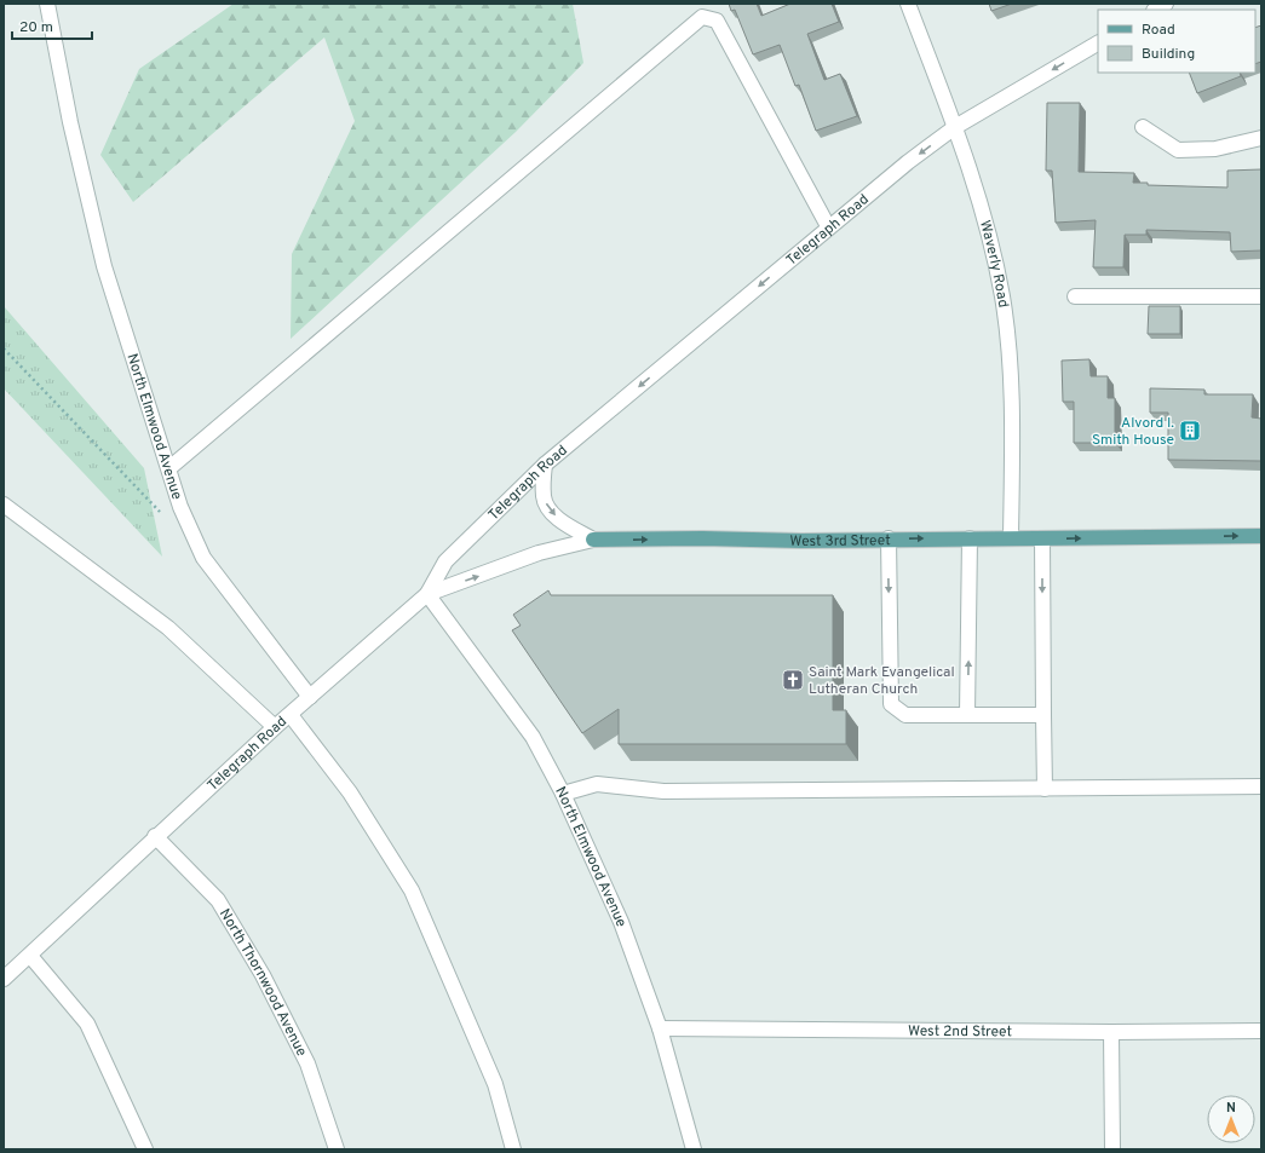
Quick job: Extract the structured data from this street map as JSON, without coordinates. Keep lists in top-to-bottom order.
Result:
{
  "streets": {
    "main road": ["West 3rd Street"],
    "street": [
      "Telegraph Road",
      "Waverly Road",
      "North Elmwood Avenue",
      "North Thornwood Avenue",
      "West 2nd Street"
    ]
  },
  "crossings": [
    ["Telegraph Road", "Waverly Road"],
    ["Telegraph Road", "North Elmwood Avenue"],
    ["Telegraph Road", "West 3rd Street"],
    ["Telegraph Road", "North Thornwood Avenue"],
    ["Waverly Road", "West 3rd Street"],
    ["North Elmwood Avenue", "West 3rd Street"],
    ["North Elmwood Avenue", "West 2nd Street"]
  ],
  "one_way": ["Telegraph Road", "West 3rd Street"],
  "places": {
    "building": ["Alvord I. Smith House"],
    "church": ["Saint Mark Evangelical Lutheran Church"]
  },
  "legend": ["Road", "Building"],
  "scale_bar": "20 m",
  "north": "top"
}
